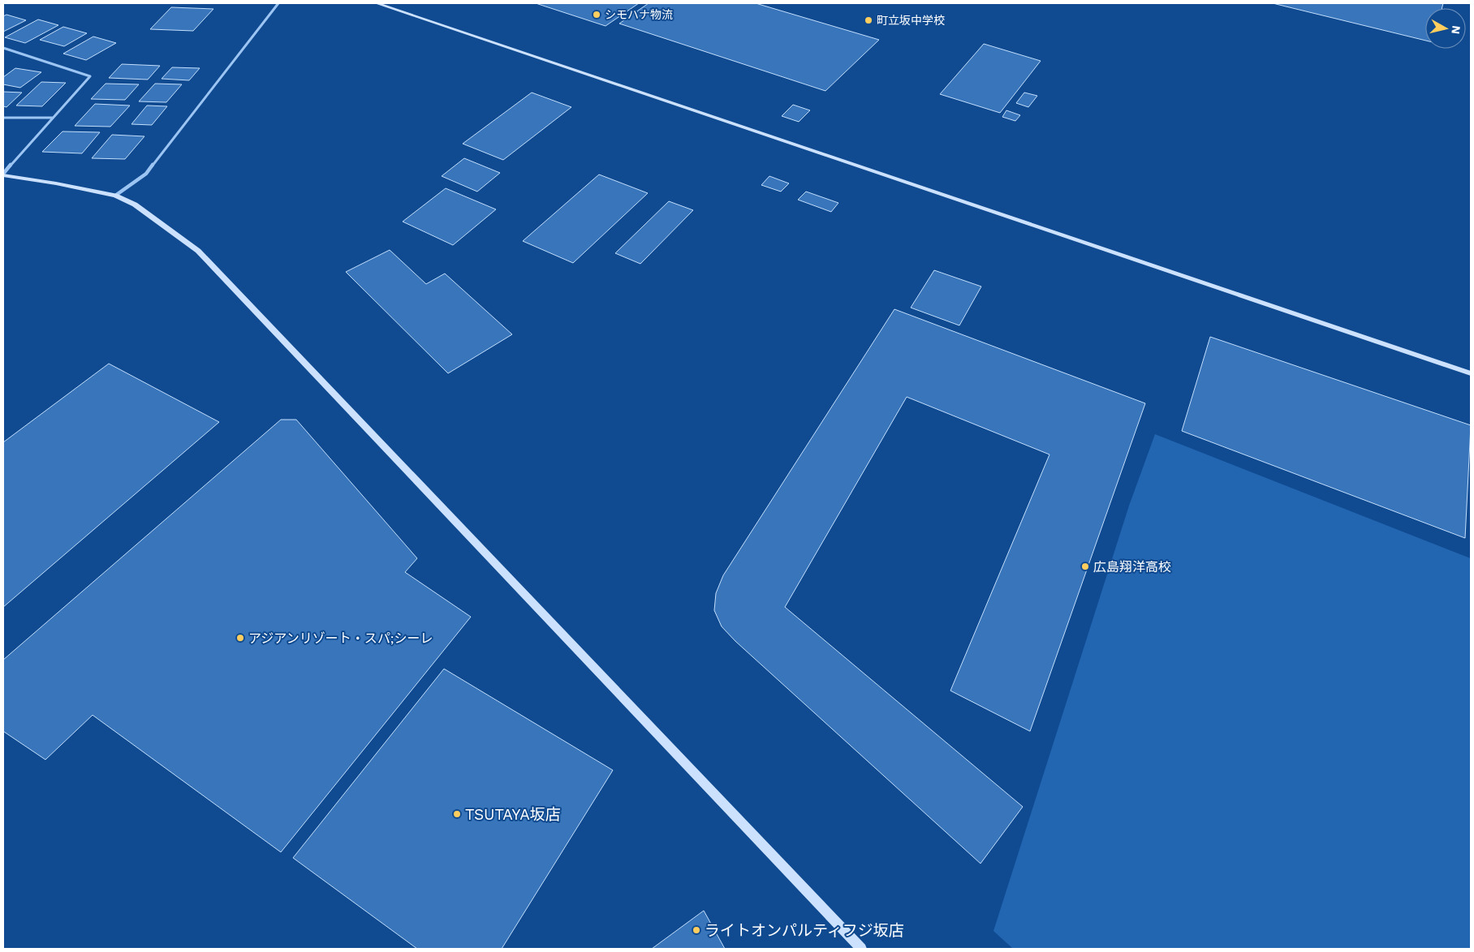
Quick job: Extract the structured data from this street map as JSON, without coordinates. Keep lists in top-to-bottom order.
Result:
{
  "places": [
    "シモハナ物流",
    "町立坂中学校",
    "広島翔洋高校",
    "アジアンリゾート・スパ;シーレ",
    "TSUTAYA坂店",
    "ライトオンパルティフジ坂店"
  ],
  "north": "right"
}
